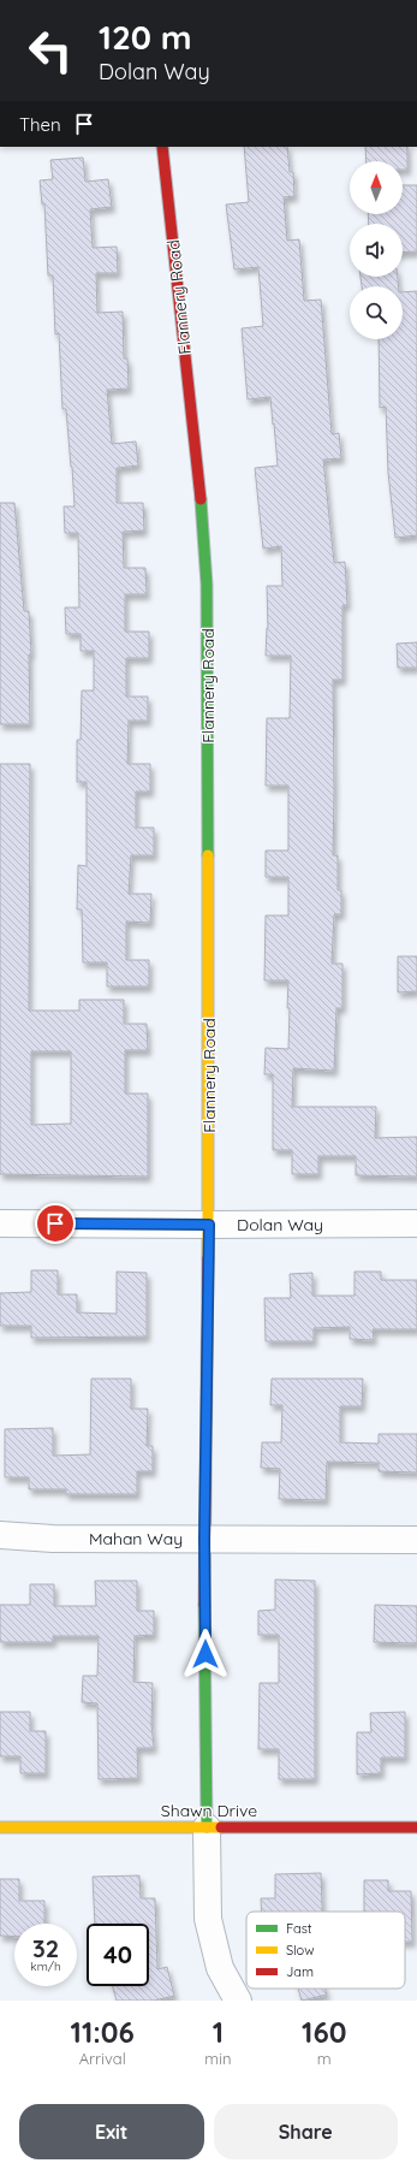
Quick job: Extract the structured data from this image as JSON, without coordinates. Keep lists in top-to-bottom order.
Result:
{
  "streets": {
    "street": [
      "Flannery Road",
      "Dolan Way",
      "Mahan Way",
      "Shawn Drive"
    ]
  },
  "crossings": [
    ["Flannery Road", "Dolan Way"],
    ["Flannery Road", "Mahan Way"],
    ["Flannery Road", "Shawn Drive"]
  ],
  "legend": ["Fast", "Slow", "Jam"],
  "north": "top",
  "page": {
    "turn": ["120 m", "Dolan Way"],
    "then": "Then",
    "speed": "32 km/h",
    "limit": "40",
    "eta": [
      "11:06",
      "Arrival",
      "1",
      "min",
      "160",
      "m"
    ],
    "buttons": ["Exit", "Share"]
  }
}
